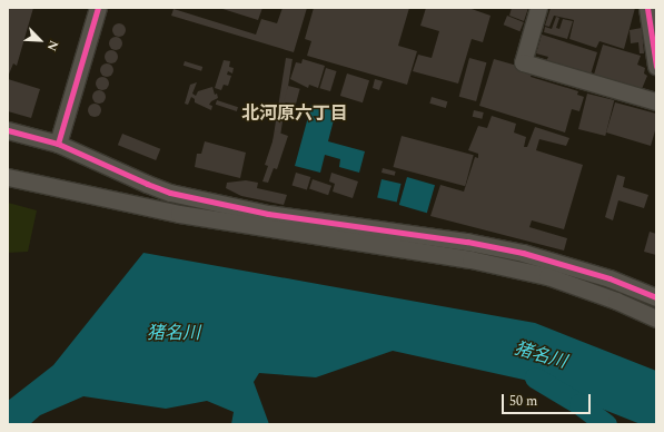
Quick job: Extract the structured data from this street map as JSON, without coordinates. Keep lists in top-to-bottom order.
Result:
{
  "districts": ["北河原六丁目"],
  "water": ["猪名川"],
  "scale_bar": "50 m",
  "north": "bottom right"
}
